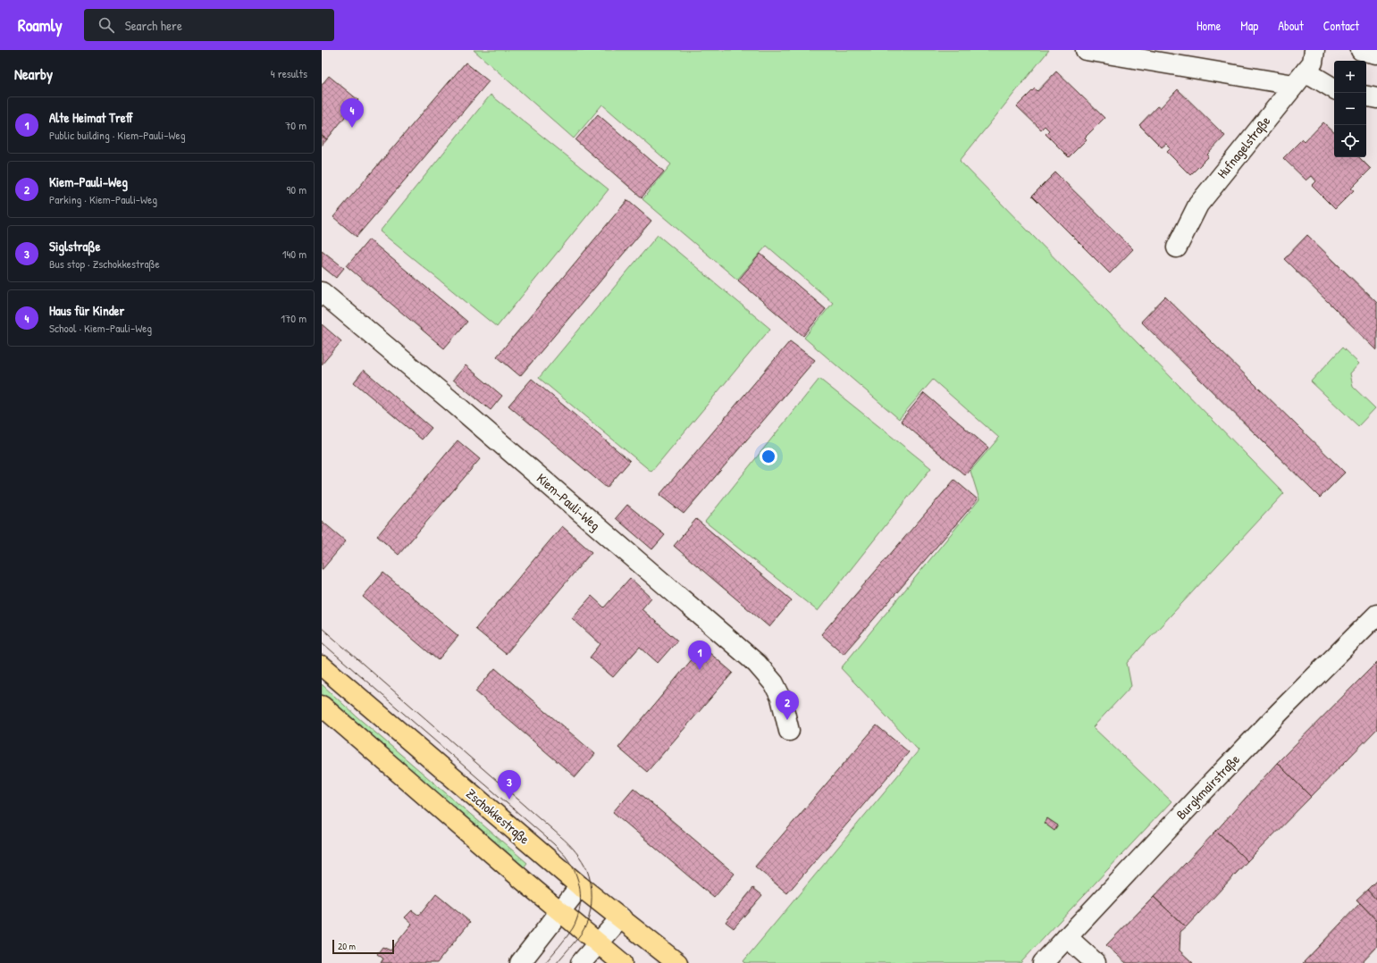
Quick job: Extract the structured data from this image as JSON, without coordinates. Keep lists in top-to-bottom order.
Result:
{
  "streets": {
    "main road": ["Zschokkestraße"],
    "street": ["Hufnagelstraße", "Kiem-Pauli-Weg", "Burgkmairstraße"]
  },
  "scale_bar": "20 m",
  "page": {
    "header": "Roamly",
    "search": "Search here",
    "nav": [
      "Home",
      "Map",
      "About",
      "Contact"
    ],
    "heading": ["Nearby", "4 results"],
    "map_buttons": ["+", "−"],
    "list": [
      {
        "mark": "1",
        "name": "Alte Heimat Treff",
        "note": "Public building · Kiem-Pauli-Weg",
        "value": "70 m"
      },
      {
        "mark": "2",
        "name": "Kiem-Pauli-Weg",
        "note": "Parking · Kiem-Pauli-Weg",
        "value": "90 m"
      },
      {
        "mark": "3",
        "name": "Siglstraße",
        "note": "Bus stop · Zschokkestraße",
        "value": "140 m"
      },
      {
        "mark": "4",
        "name": "Haus für Kinder",
        "note": "School · Kiem-Pauli-Weg",
        "value": "170 m"
      }
    ],
    "pins": [
      "4",
      "1",
      "2",
      "3"
    ],
    "scale": "20 m"
  }
}
